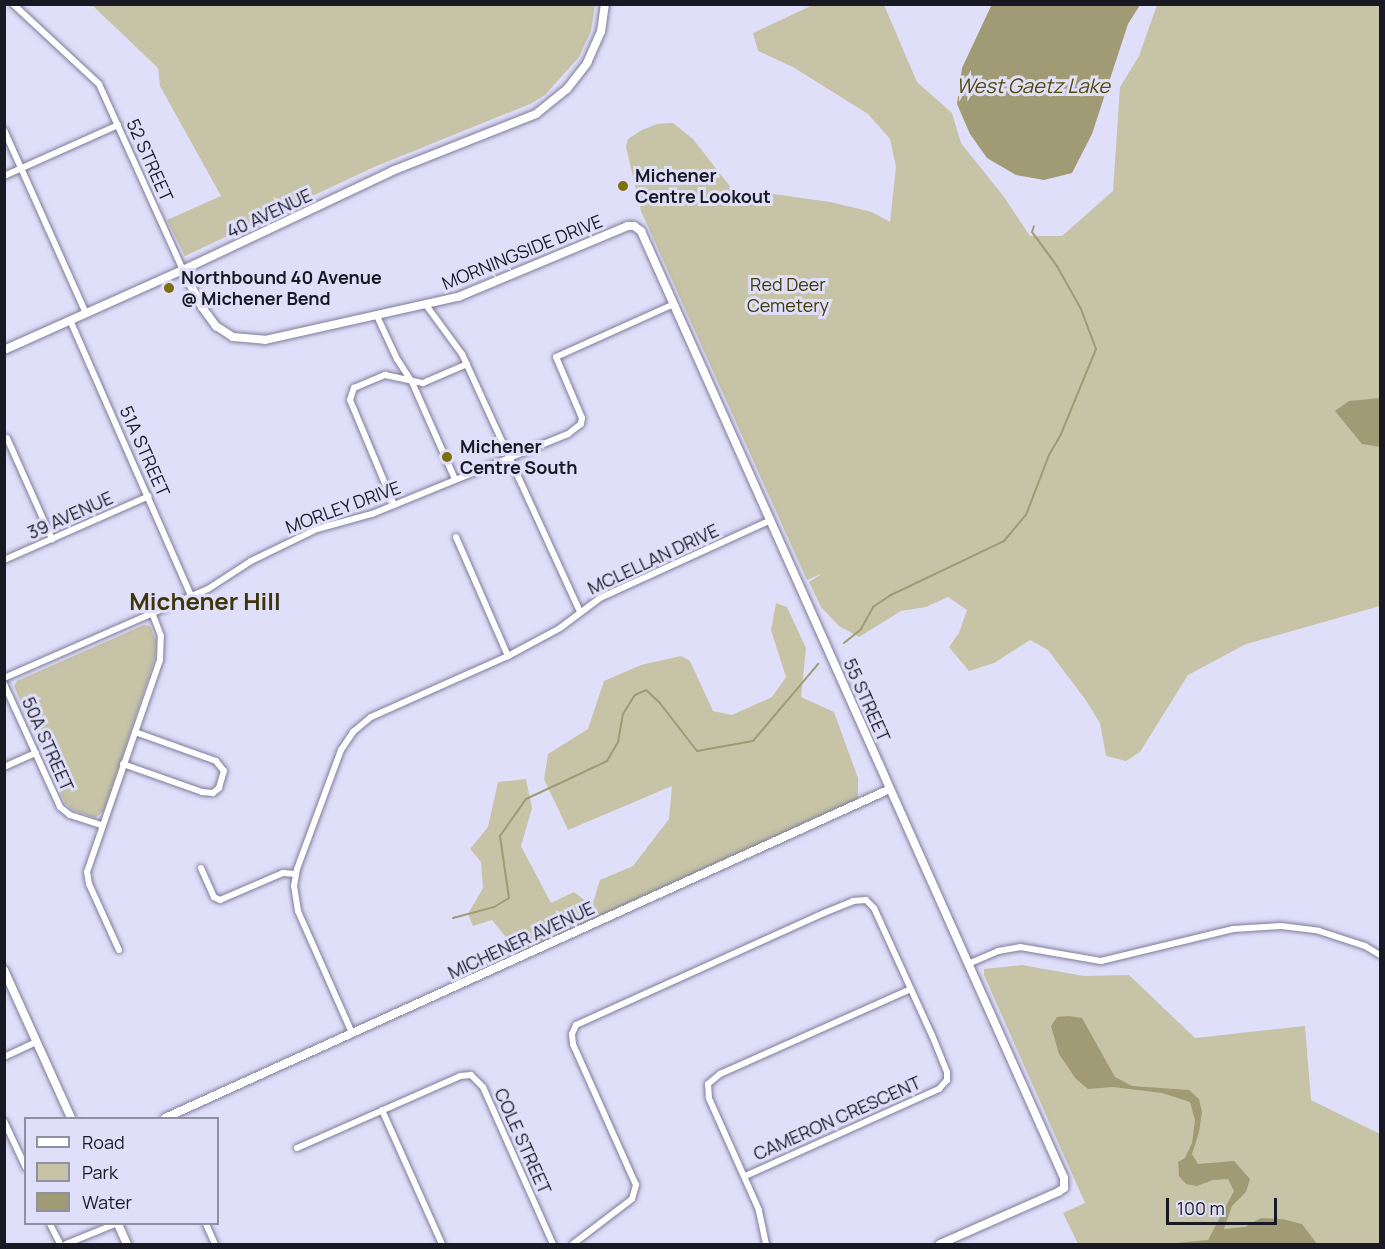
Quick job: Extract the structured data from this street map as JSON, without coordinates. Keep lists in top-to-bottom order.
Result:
{
  "streets": {
    "street": [
      "52 STREET",
      "40 AVENUE",
      "MORNINGSIDE DRIVE",
      "51A STREET",
      "MORLEY DRIVE",
      "39 AVENUE",
      "MCLELLAN DRIVE",
      "55 STREET",
      "50A STREET",
      "MICHENER AVENUE",
      "CAMERON CRESCENT",
      "COLE STREET"
    ]
  },
  "crossings": [
    ["52 STREET", "40 AVENUE"],
    ["52 STREET", "MORNINGSIDE DRIVE"],
    ["40 AVENUE", "51A STREET"],
    ["MORNINGSIDE DRIVE", "55 STREET"],
    ["51A STREET", "MORLEY DRIVE"],
    ["51A STREET", "39 AVENUE"],
    ["MORLEY DRIVE", "55 STREET"],
    ["MCLELLAN DRIVE", "55 STREET"],
    ["MCLELLAN DRIVE", "MICHENER AVENUE"],
    ["55 STREET", "MICHENER AVENUE"]
  ],
  "districts": ["Michener Hill"],
  "water": ["West Gaetz Lake"],
  "parks": ["Red Deer Cemetery"],
  "places": ["Michener Centre Lookout", "Northbound 40 Avenue @ Michener Bend", "Michener Centre South"],
  "legend": ["Road", "Park", "Water"],
  "scale_bar": "100 m"
}
